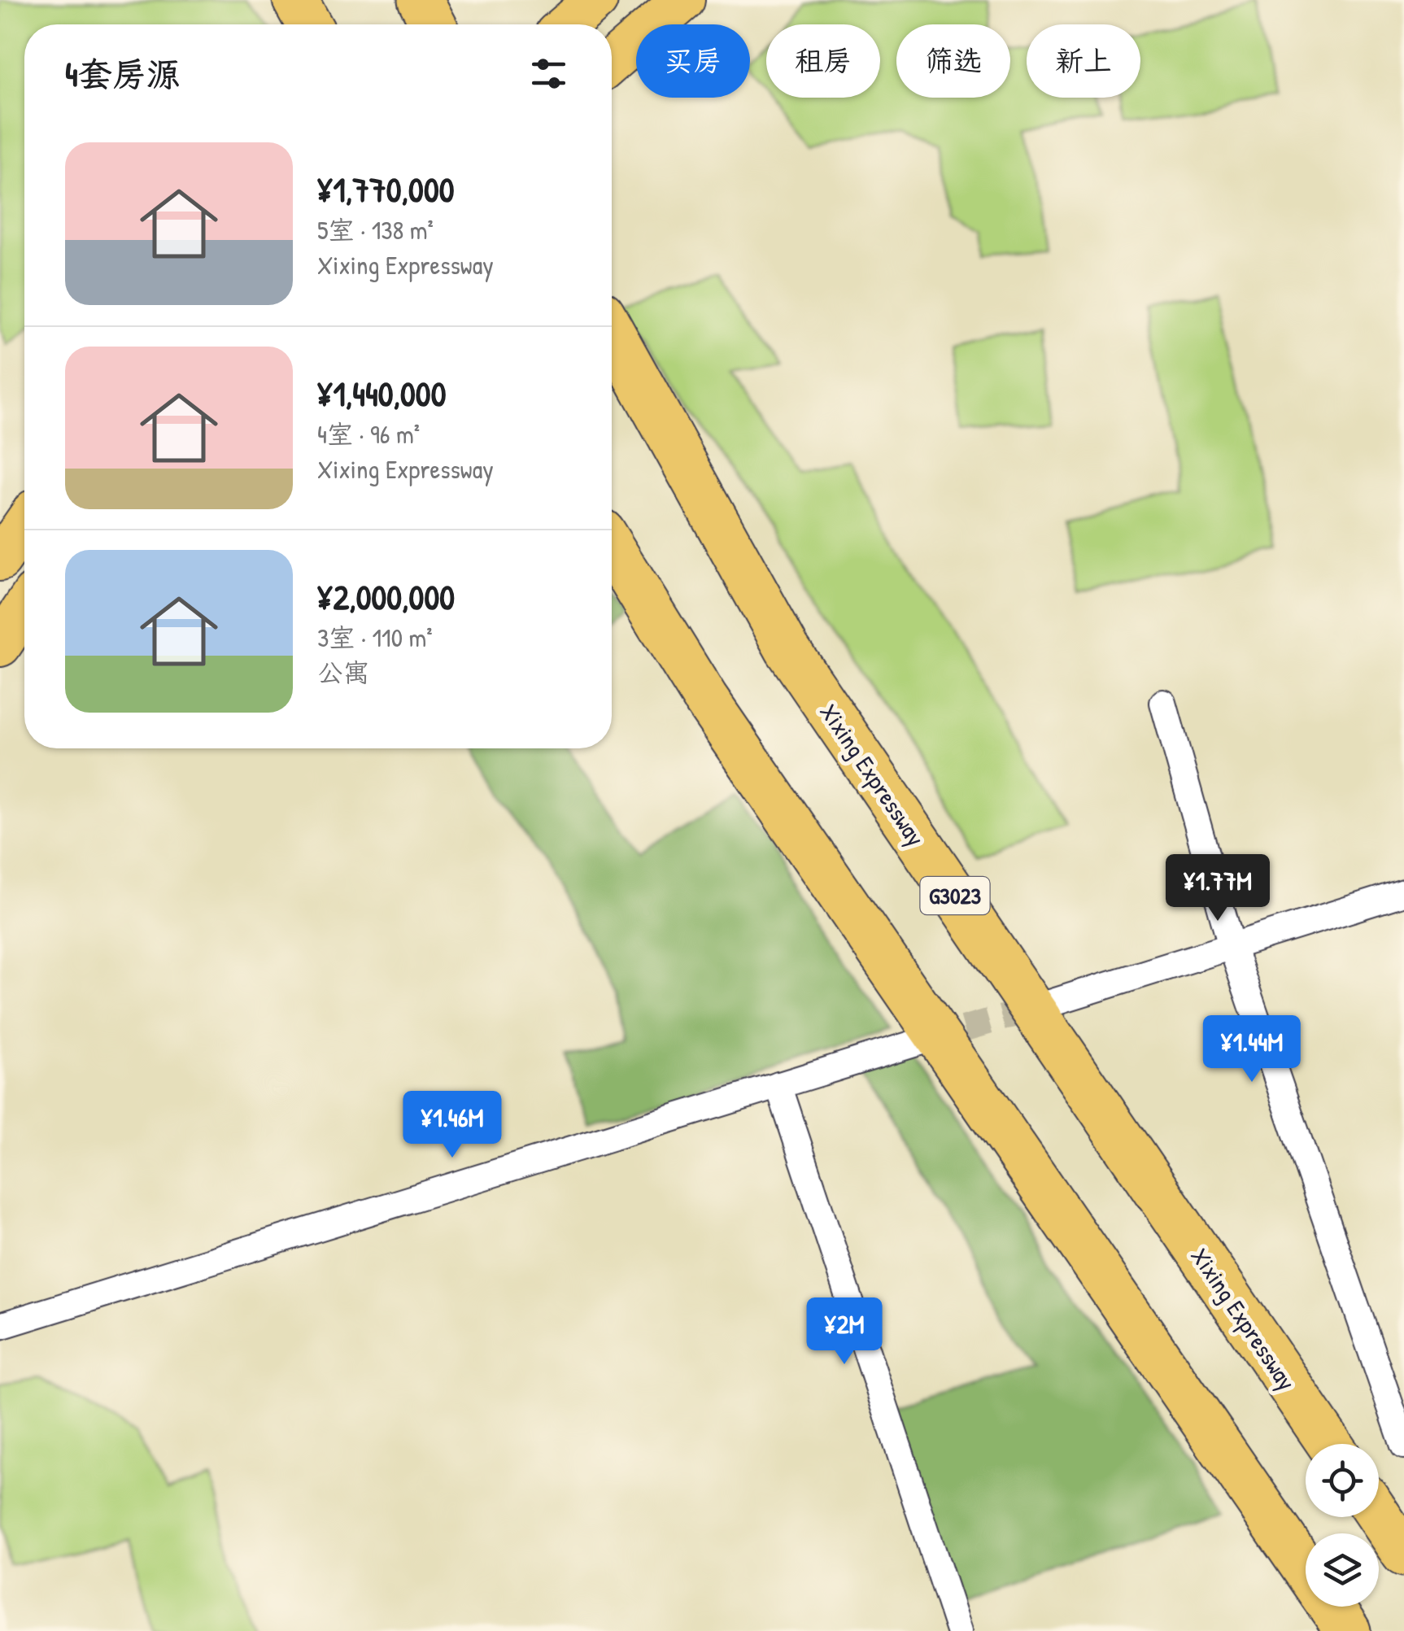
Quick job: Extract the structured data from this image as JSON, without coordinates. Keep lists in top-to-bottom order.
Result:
{
  "streets": {
    "highway": ["Xixing Expressway", "G3023"]
  },
  "page": {
    "chip": [
      "买房",
      "租房",
      "筛选",
      "新上"
    ],
    "heading": "4套房源",
    "list": [
      {
        "name": "¥1,770,000",
        "note": "5室 · 138 m² · Xixing Expressway"
      },
      {
        "name": "¥1,440,000",
        "note": "4室 · 96 m² · Xixing Expressway"
      },
      {
        "name": "¥2,000,000",
        "note": "3室 · 110 m² · 公寓"
      }
    ],
    "price": [
      "¥1.77M",
      "¥1.44M",
      "¥1.46M",
      "¥2M"
    ]
  }
}
